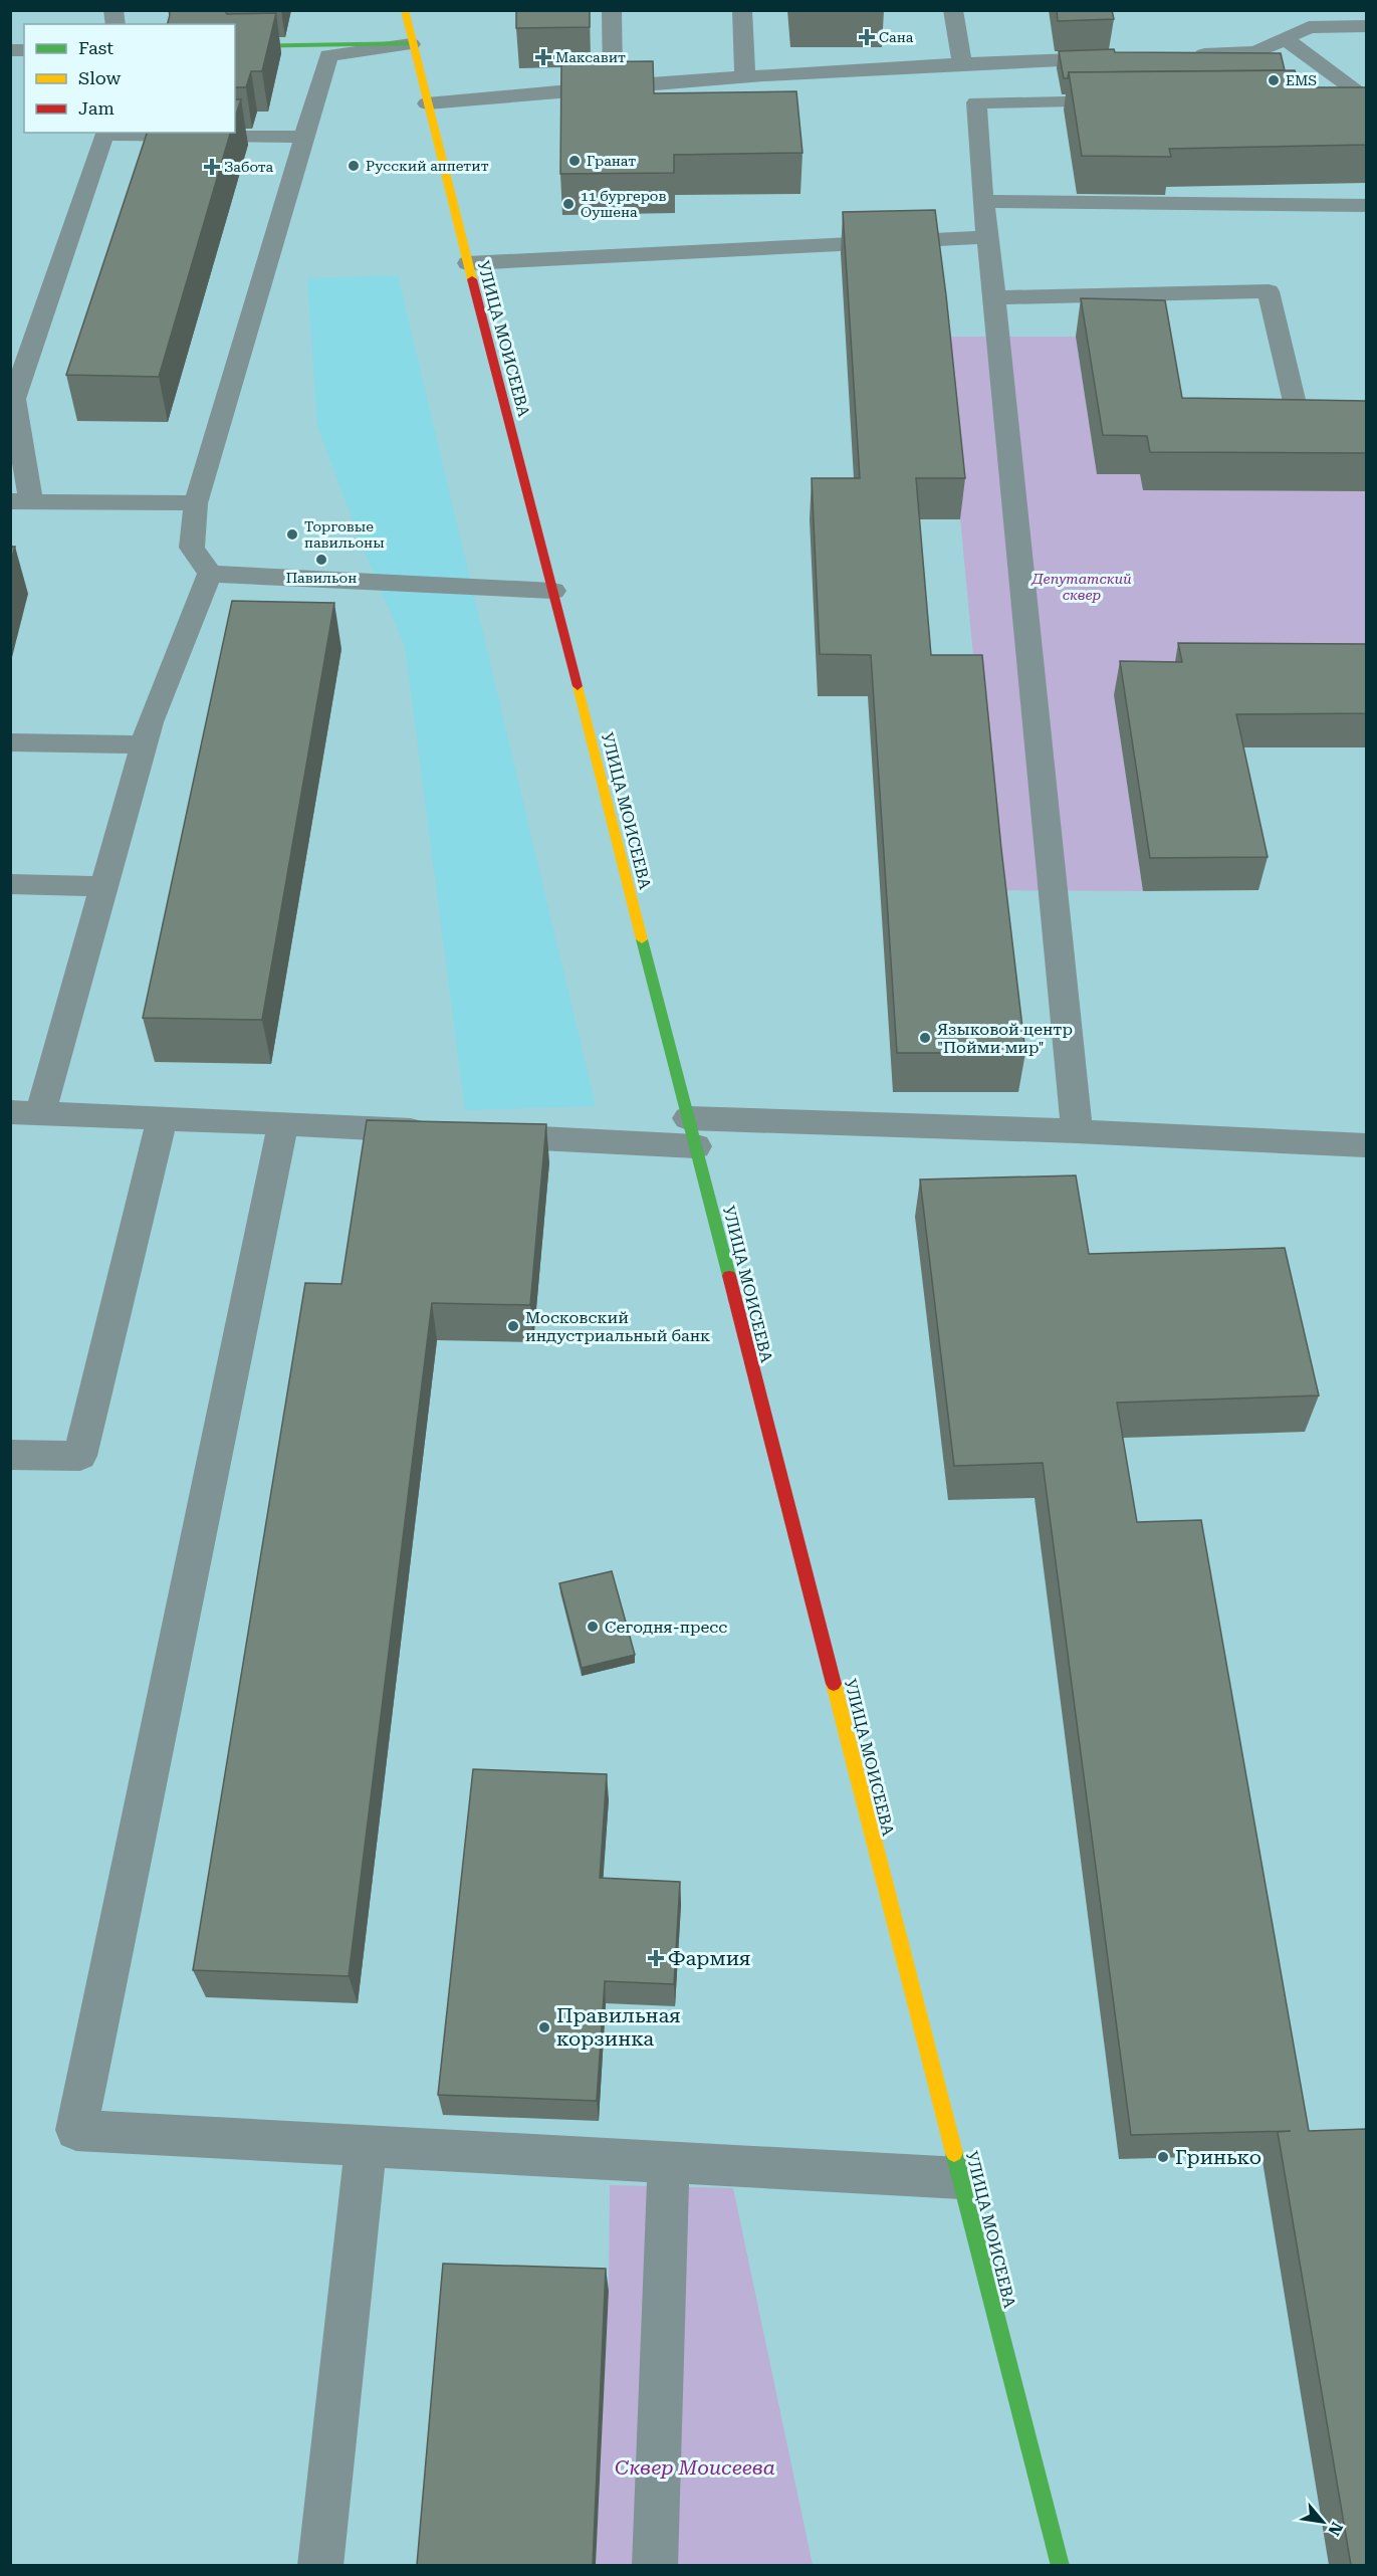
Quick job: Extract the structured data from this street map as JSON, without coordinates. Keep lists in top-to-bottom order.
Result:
{
  "streets": {
    "street": ["УЛИЦА МОИСЕЕВА"]
  },
  "parks": ["Депутатский сквер", "Сквер Моисеева"],
  "places": {
    "health": [
      "Сана",
      "Максавит",
      "Забота",
      "Фармия"
    ],
    "other": [
      "EMS",
      "Гранат",
      "Русский аппетит",
      "11 бургеров Оушена",
      "Торговые павильоны",
      "Павильон",
      "Языковой центр \"Пойми мир\"",
      "Московский индустриальный банк",
      "Сегодня-пресс",
      "Правильная корзинка",
      "Гринько"
    ]
  },
  "legend": ["Fast", "Slow", "Jam"],
  "north": "bottom right"
}
